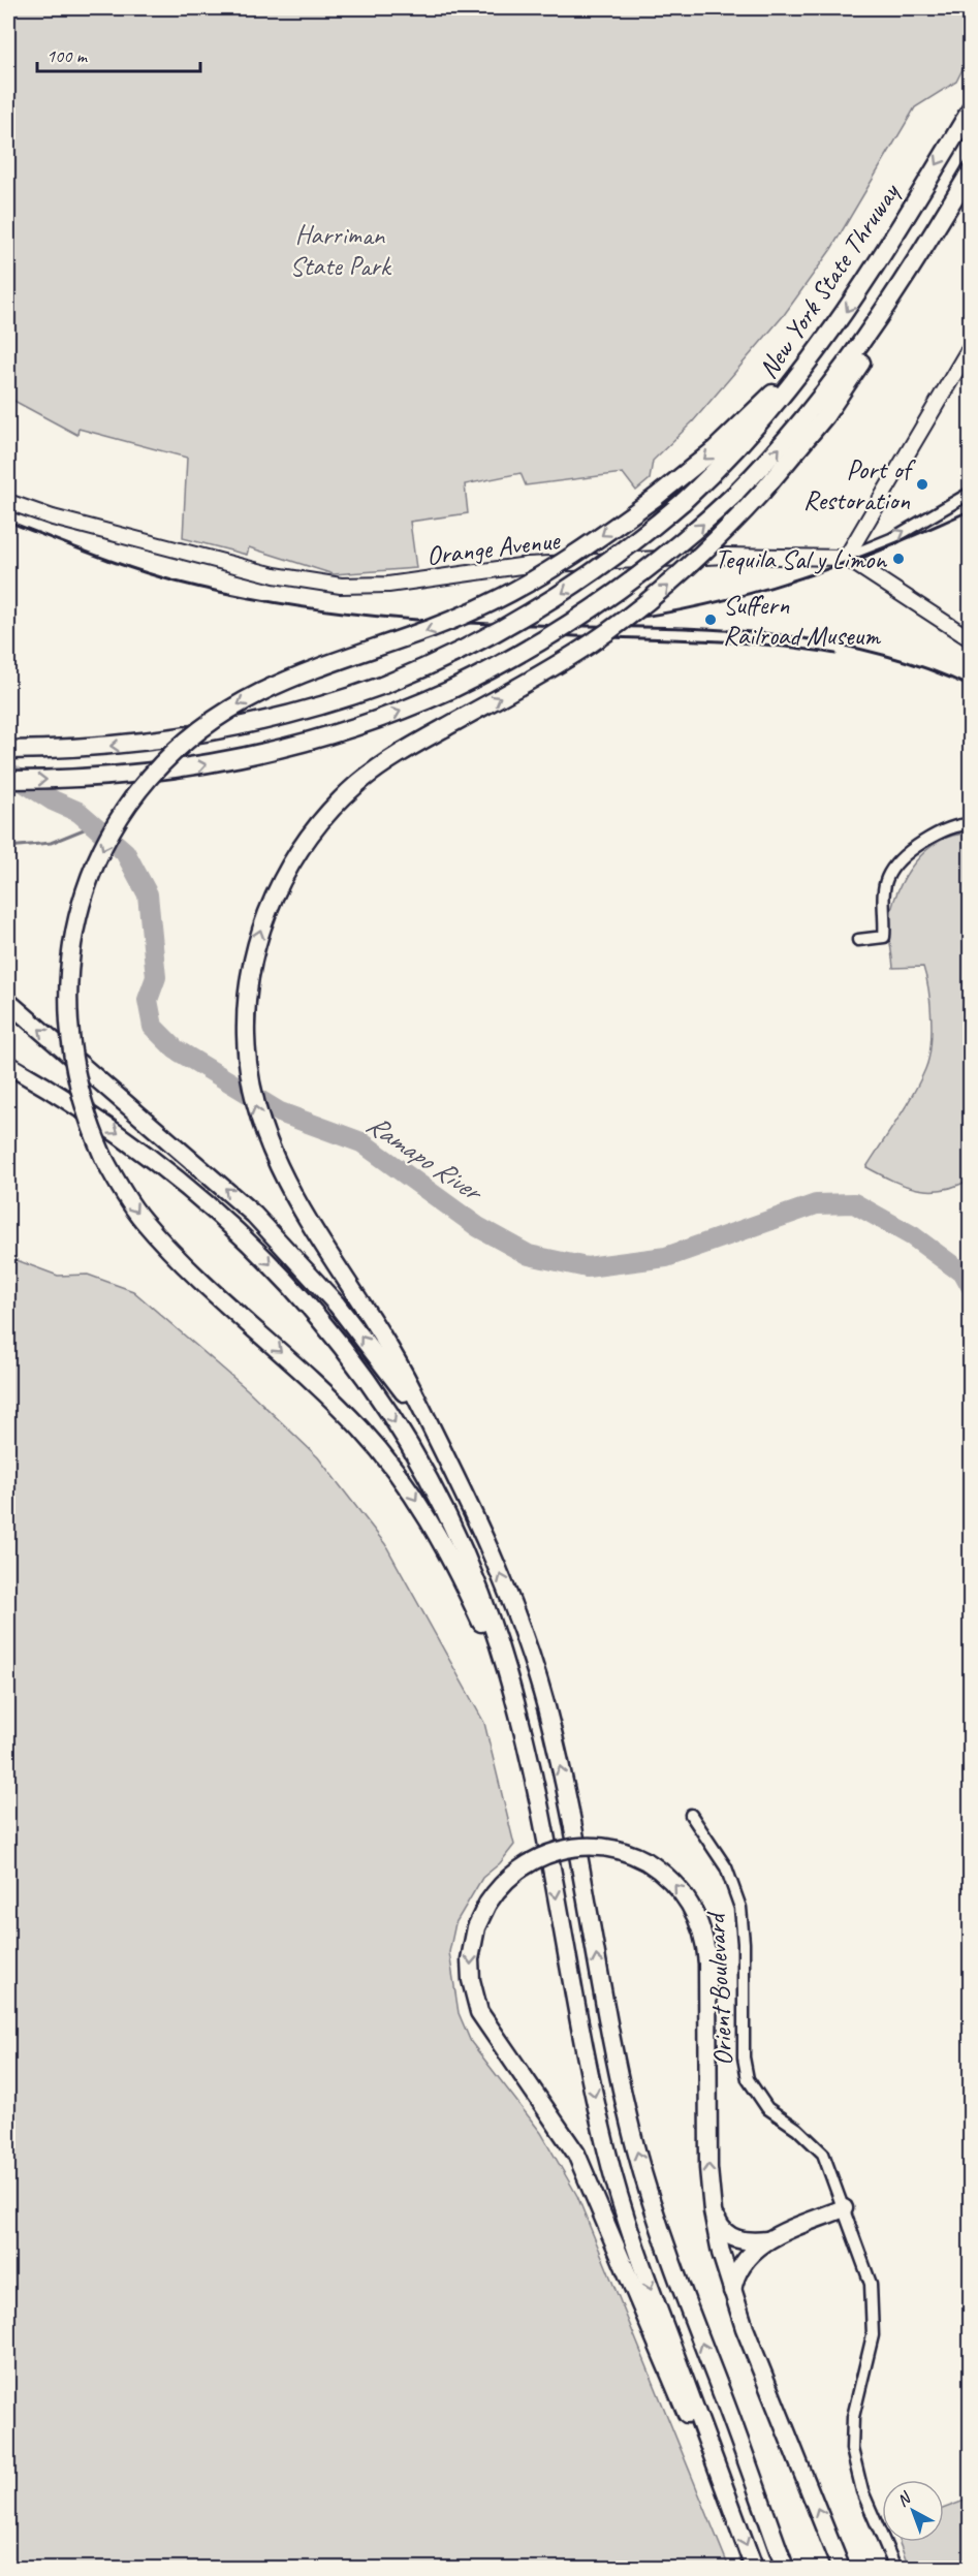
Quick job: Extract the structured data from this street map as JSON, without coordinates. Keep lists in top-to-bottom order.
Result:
{
  "streets": {
    "highway": ["New York State Thruway"],
    "main road": ["Orange Avenue"],
    "street": ["Orient Boulevard"]
  },
  "water": ["Ramapo River"],
  "parks": ["Harriman State Park"],
  "places": ["Port of Restoration", "Tequila Sal y Limon", "Suffern Railroad Museum"],
  "scale_bar": "100 m",
  "north": "top left"
}
